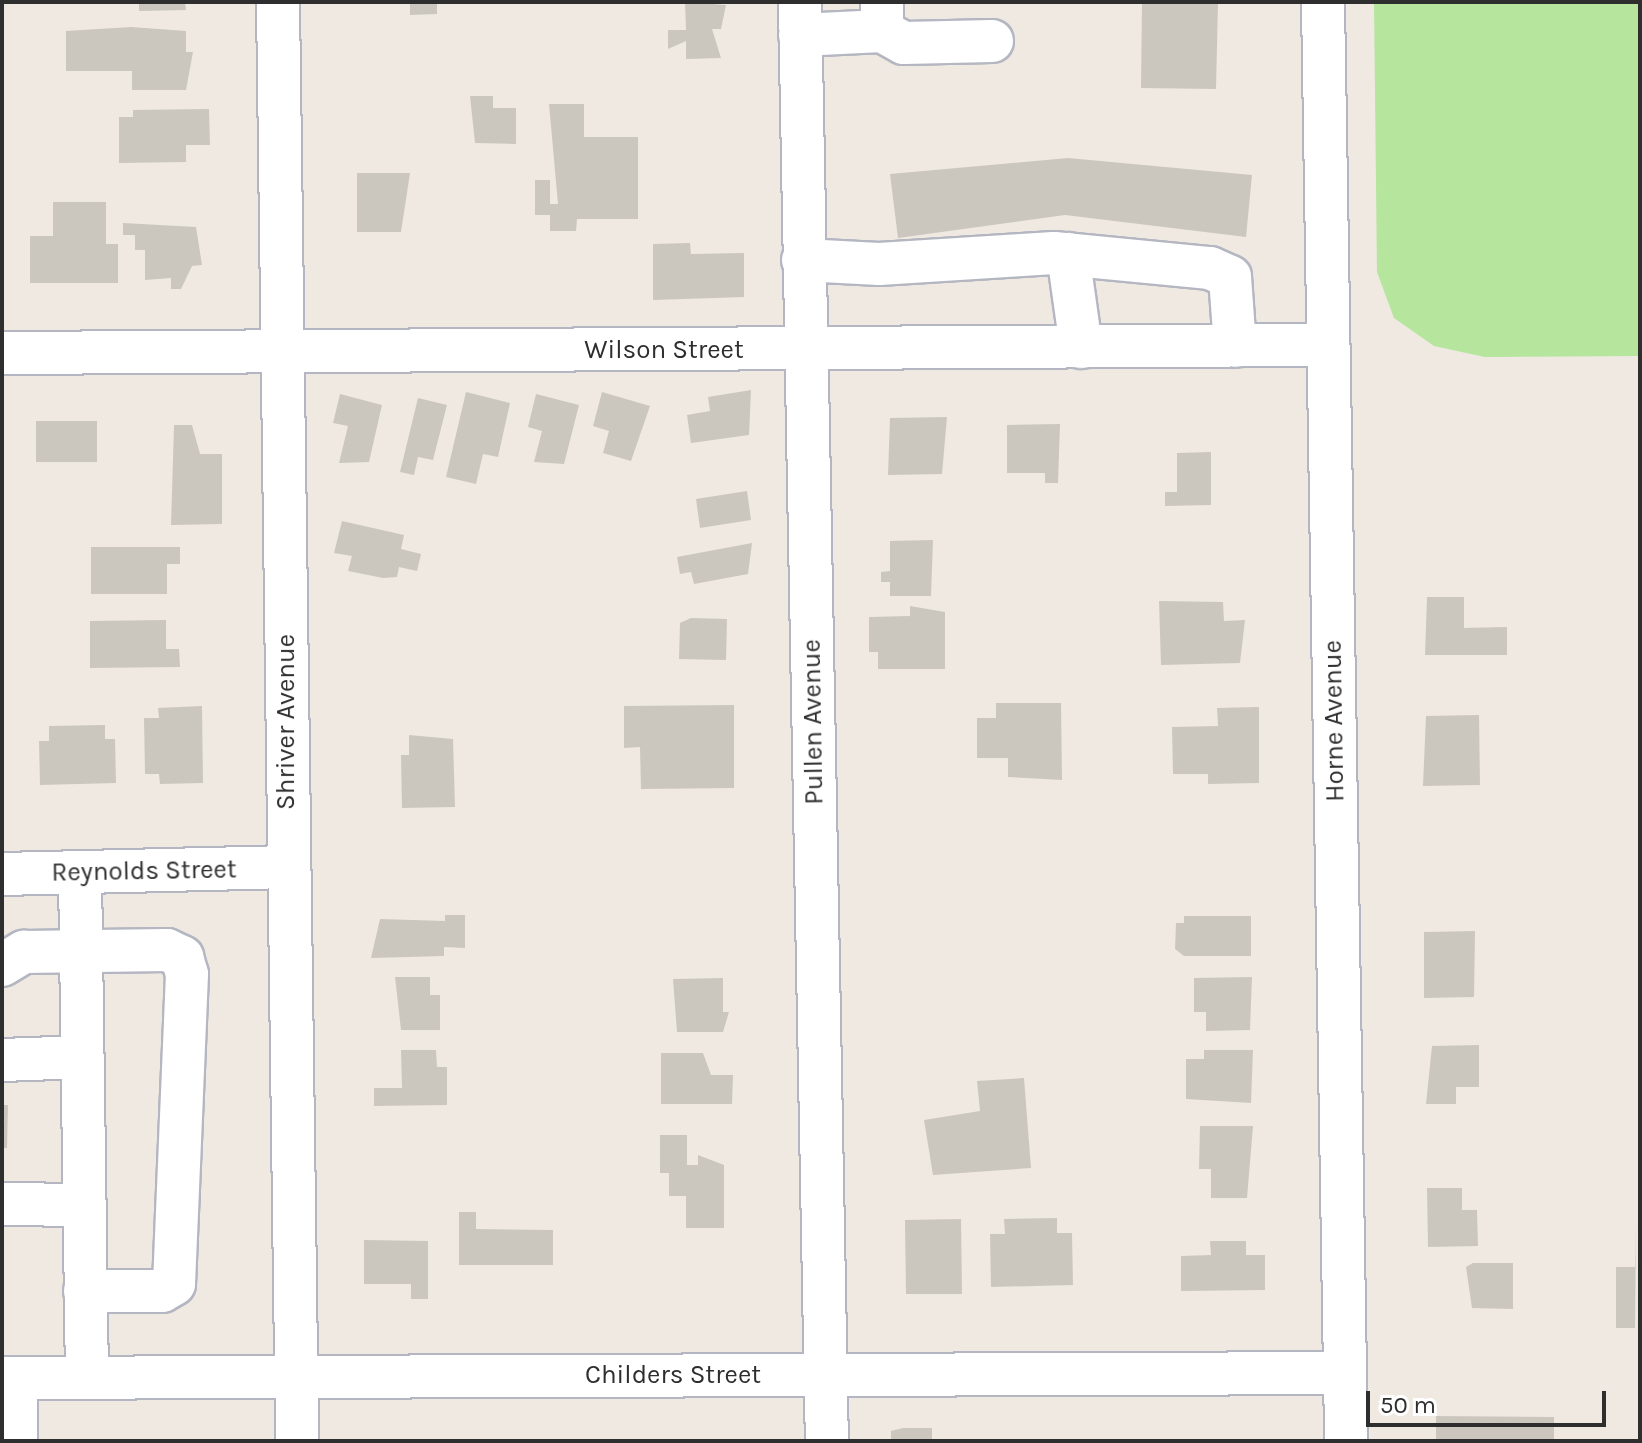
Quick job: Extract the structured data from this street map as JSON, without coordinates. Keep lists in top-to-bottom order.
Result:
{
  "streets": {
    "street": [
      "Wilson Street",
      "Horne Avenue",
      "Shriver Avenue",
      "Pullen Avenue",
      "Reynolds Street",
      "Childers Street"
    ]
  },
  "crossings": [
    ["Wilson Street", "Horne Avenue"],
    ["Wilson Street", "Shriver Avenue"],
    ["Wilson Street", "Pullen Avenue"],
    ["Horne Avenue", "Childers Street"],
    ["Shriver Avenue", "Reynolds Street"],
    ["Shriver Avenue", "Childers Street"],
    ["Pullen Avenue", "Childers Street"]
  ],
  "scale_bar": "50 m"
}
